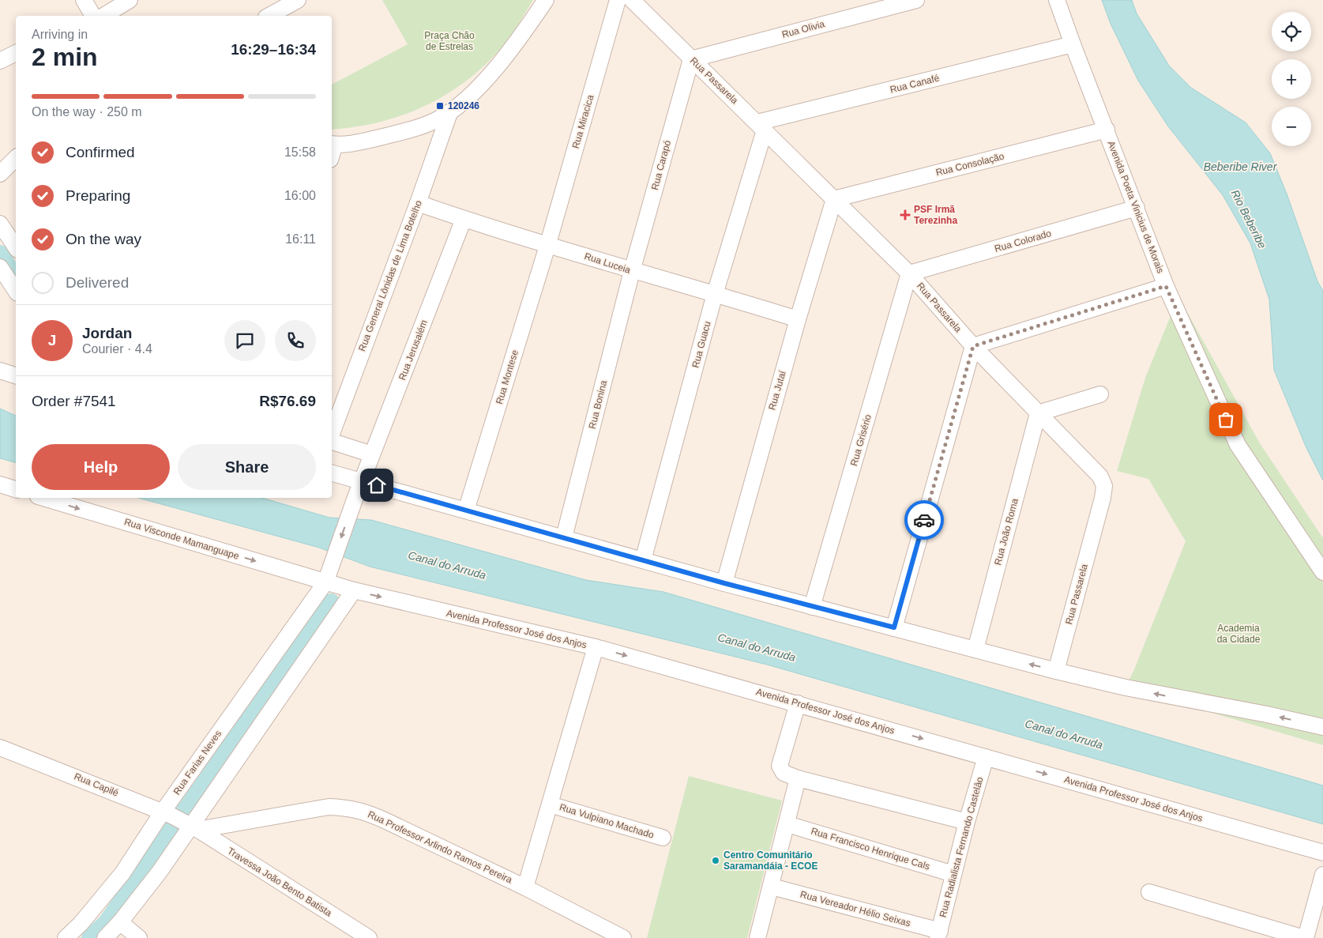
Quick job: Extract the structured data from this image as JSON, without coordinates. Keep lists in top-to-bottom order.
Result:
{
  "streets": {
    "street": [
      "Rua Olivia",
      "Rua Passarela",
      "Rua Canafé",
      "Rua Miracica",
      "Rua Consolação",
      "Rua Carapó",
      "Avenida Poeta Vinicius de Morais",
      "Rua Colorado",
      "Rua Luceia",
      "Rua General Lônidas de Lima Botelho",
      "Rua Guacu",
      "Rua Jerusalém",
      "Rua Montese",
      "Rua Jutaí",
      "Rua Bonina",
      "Rua Grisério",
      "Rua João Roma",
      "Rua Visconde Mamanguape",
      "Avenida Professor José dos Anjos",
      "Rua Farias Neves",
      "Rua Capilé",
      "Rua Vulpiano Machado",
      "Rua Professor Arlindo Ramos Pereira",
      "Rua Radialista Fernando Castelâo",
      "Rua Francisco Henrique Cals",
      "Travessa João Bento Batista",
      "Rua Vereador Hélio Seixas"
    ]
  },
  "crossings": [
    ["Rua Olivia", "Rua Passarela"],
    ["Rua Olivia", "Rua Carapó"],
    ["Rua Passarela", "Rua Canafé"],
    ["Rua Passarela", "Rua Consolação"],
    ["Rua Passarela", "Rua Carapó"],
    ["Rua Passarela", "Rua Colorado"],
    ["Rua Passarela", "Rua Guacu"],
    ["Rua Passarela", "Rua Jutaí"],
    ["Rua Passarela", "Rua Grisério"],
    ["Rua Passarela", "Rua João Roma"],
    ["Rua Canafé", "Avenida Poeta Vinicius de Morais"],
    ["Rua Canafé", "Rua Guacu"],
    ["Rua Miracica", "Rua Luceia"],
    ["Rua Miracica", "Rua Montese"],
    ["Rua Consolação", "Avenida Poeta Vinicius de Morais"],
    ["Rua Consolação", "Rua Jutaí"],
    ["Rua Carapó", "Rua Luceia"],
    ["Rua Carapó", "Rua Bonina"],
    ["Avenida Poeta Vinicius de Morais", "Rua Colorado"],
    ["Rua Colorado", "Rua Grisério"],
    ["Rua Luceia", "Rua General Lônidas de Lima Botelho"],
    ["Rua Luceia", "Rua Guacu"],
    ["Rua Luceia", "Rua Jerusalém"],
    ["Rua Luceia", "Rua Montese"],
    ["Rua Luceia", "Rua Jutaí"],
    ["Rua Luceia", "Rua Bonina"],
    ["Rua Jerusalém", "Rua Farias Neves"],
    ["Rua Visconde Mamanguape", "Avenida Professor José dos Anjos"],
    ["Rua Visconde Mamanguape", "Rua Farias Neves"],
    ["Avenida Professor José dos Anjos", "Rua Farias Neves"],
    ["Avenida Professor José dos Anjos", "Rua Radialista Fernando Castelâo"],
    ["Rua Farias Neves", "Rua Capilé"],
    ["Rua Capilé", "Rua Professor Arlindo Ramos Pereira"],
    ["Rua Capilé", "Travessa João Bento Batista"],
    ["Rua Professor Arlindo Ramos Pereira", "Travessa João Bento Batista"],
    ["Rua Radialista Fernando Castelâo", "Rua Francisco Henrique Cals"],
    ["Rua Radialista Fernando Castelâo", "Rua Vereador Hélio Seixas"]
  ],
  "one_way": ["Rua Visconde Mamanguape"],
  "water": ["Beberibe River", "Rio Beberibe", "Canal do Arruda"],
  "parks": ["Praça Chão de Estrelas", "Academia da Cidade"],
  "places": {
    "transit": ["120246"],
    "health": ["PSF Irmã Terezinha"],
    "other": ["Centro Comunitário Saramandáia - ECOE"]
  },
  "page": {
    "map_buttons": ["+", "−"],
    "heading": ["2 min", "Arriving in", "16:29–16:34"],
    "panel": [
      "Jordan",
      "Courier · 4.4",
      "Order #7541",
      "R$76.69"
    ],
    "bar": "On the way · 250 m",
    "list": [
      ["Confirmed", "15:58"],
      ["Preparing", "16:00"],
      ["On the way", "16:11"],
      "Delivered"
    ],
    "round": "J",
    "buttons": ["Help", "Share"]
  }
}
